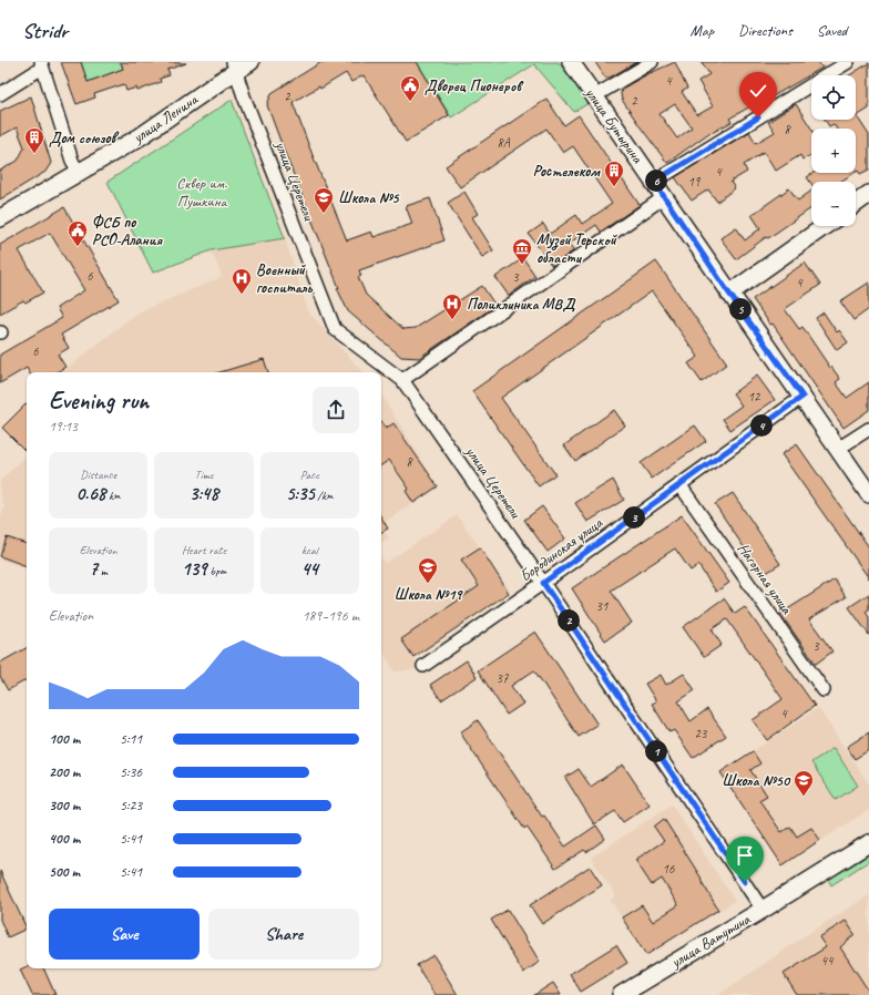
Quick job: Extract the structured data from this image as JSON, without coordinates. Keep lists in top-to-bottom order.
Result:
{
  "streets": {
    "main road": ["улица Ленина", "улица Бутырина", "улица Ватутина"],
    "street": ["улица Церетели", "Бородинская улица", "Нагорная улица"]
  },
  "crossings": [
    ["улица Ленина", "улица Церетели"],
    ["улица Бутырина", "Бородинская улица"],
    ["улица Церетели", "Бородинская улица"],
    ["улица Церетели", "улица Ватутина"],
    ["Бородинская улица", "Нагорная улица"]
  ],
  "parks": ["Сквер им. Пушкина"],
  "places": {
    "public building": ["Дворец Пионеров", "ФСБ по РСО-Алания"],
    "building": ["Дом союзов", "Ростелеком"],
    "school or university": ["Школа №5", "Школа №19", "Школа №50"],
    "museum": ["Музей Терской области"],
    "hospital": ["Военный госпиталь", "Поликлиника МВД"]
  },
  "house_numbers": [
    "4",
    "2",
    "2",
    "8",
    "8А",
    "4",
    "19",
    "6",
    "3",
    "4",
    "6",
    "12",
    "8",
    "31",
    "3",
    "37",
    "4",
    "23",
    "16",
    "44"
  ],
  "page": {
    "header": "Stridr",
    "nav": ["Map", "Directions", "Saved"],
    "map_buttons": ["+", "−"],
    "pins": [
      "6",
      "5",
      "4",
      "3",
      "2",
      "1"
    ],
    "heading": ["Evening run", "19:13"],
    "stats": [
      ["Distance", "0.68 km"],
      ["Time", "3:48"],
      ["Pace", "5:35 /km"],
      ["Elevation", "7 m"],
      ["Heart rate", "139 bpm"],
      ["kcal", "44"]
    ],
    "chart": ["Elevation", "189–196 m"],
    "list": [
      {
        "name": "100 m",
        "note": "5:11"
      },
      {
        "name": "200 m",
        "note": "5:36"
      },
      {
        "name": "300 m",
        "note": "5:23"
      },
      {
        "name": "400 m",
        "note": "5:41"
      },
      {
        "name": "500 m",
        "note": "5:41"
      }
    ],
    "buttons": ["Save", "Share"]
  }
}
